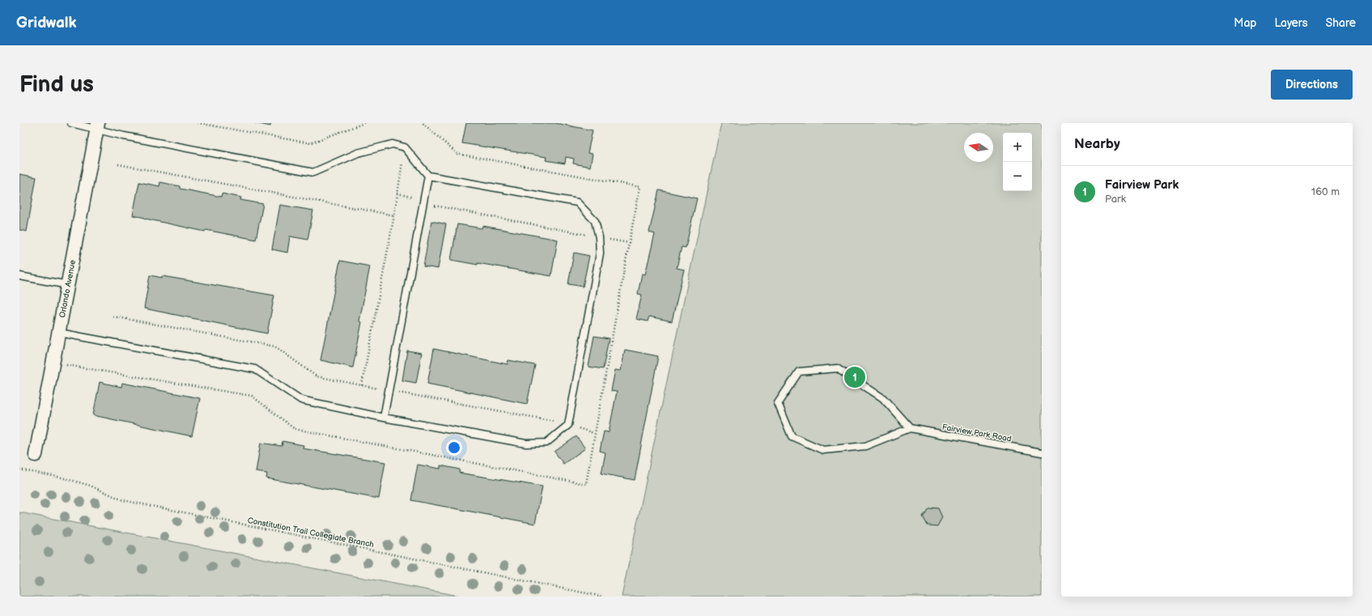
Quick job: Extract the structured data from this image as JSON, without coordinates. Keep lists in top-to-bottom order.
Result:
{
  "streets": {
    "street": ["Orlando Avenue"],
    "lane": ["Fairview Park Road"],
    "path": ["Constitution Trail Collegiate Branch"]
  },
  "north": "left",
  "page": {
    "header": "Gridwalk",
    "nav": ["Map", "Layers", "Share"],
    "buttons": "Directions",
    "title": "Find us",
    "heading": "Nearby",
    "map_buttons": ["+", "−"],
    "list": [
      {
        "mark": "1",
        "name": "Fairview Park",
        "note": "Park",
        "value": "160 m"
      }
    ],
    "pins": "1"
  }
}
